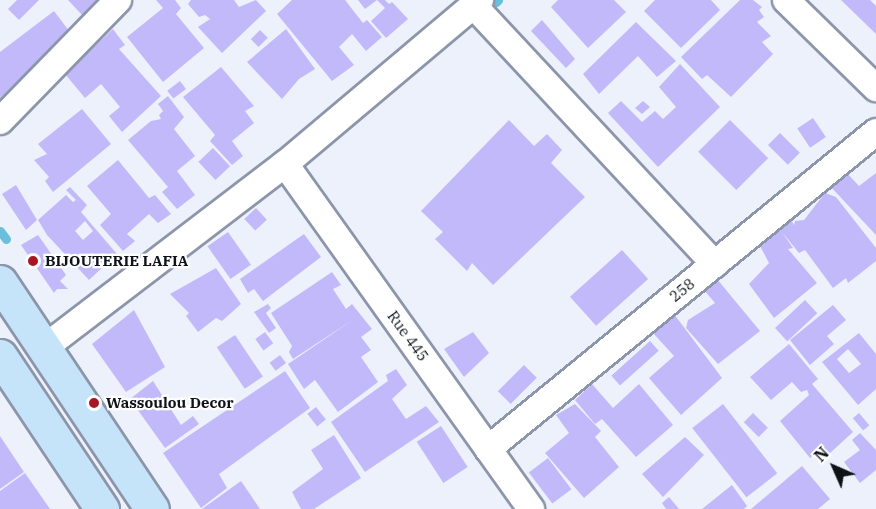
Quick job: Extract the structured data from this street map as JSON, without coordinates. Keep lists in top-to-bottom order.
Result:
{
  "streets": {
    "street": ["258", "Rue 445"]
  },
  "crossings": [
    ["258", "Rue 445"]
  ],
  "places": ["BIJOUTERIE LAFIA", "Wassoulou Decor"],
  "north": "top left"
}
